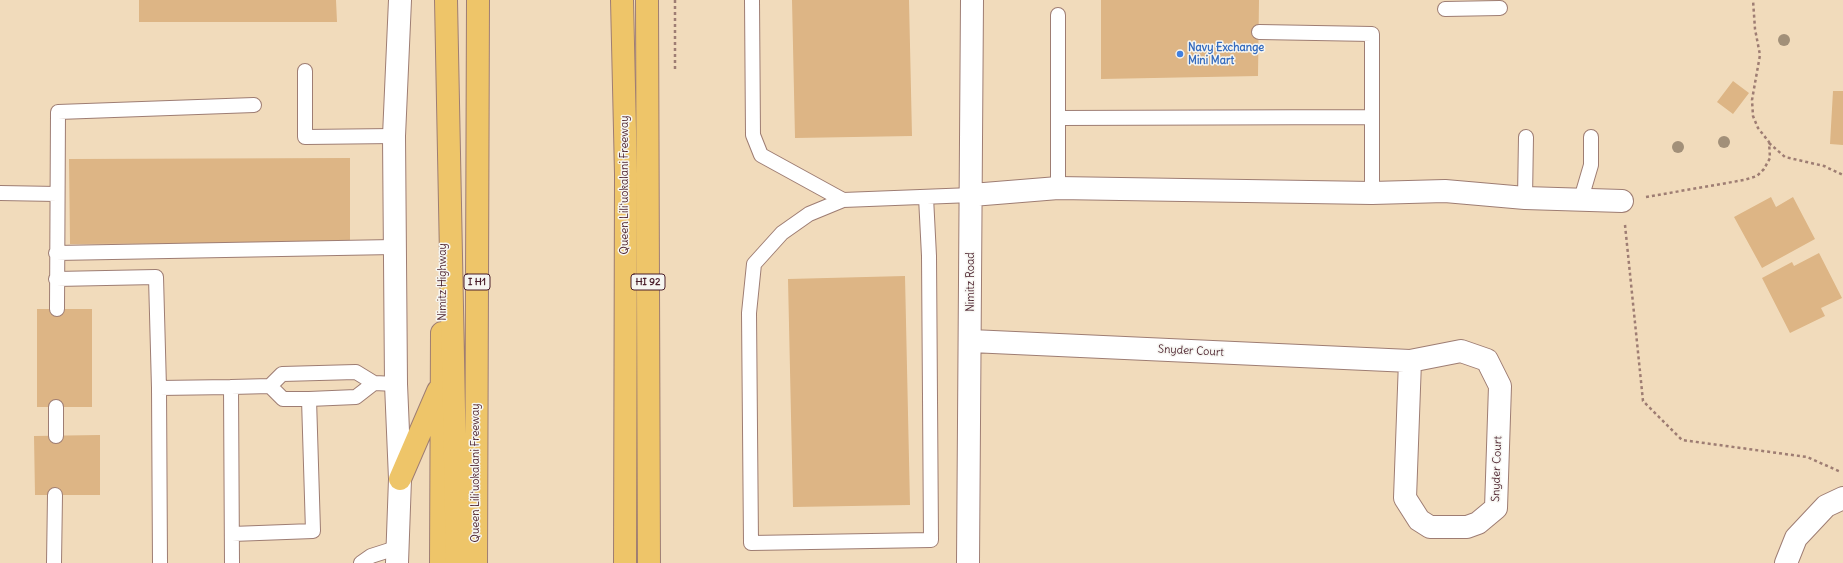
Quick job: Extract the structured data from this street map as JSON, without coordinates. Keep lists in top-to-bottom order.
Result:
{
  "streets": {
    "main road": [
      "Queen Liliʻuokalani Freeway",
      "Nimitz Highway",
      "I H1",
      "HI 92"
    ],
    "street": ["Nimitz Road", "Snyder Court"]
  },
  "crossings": [
    ["Nimitz Road", "Snyder Court"]
  ],
  "places": ["Navy Exchange Mini Mart"]
}
